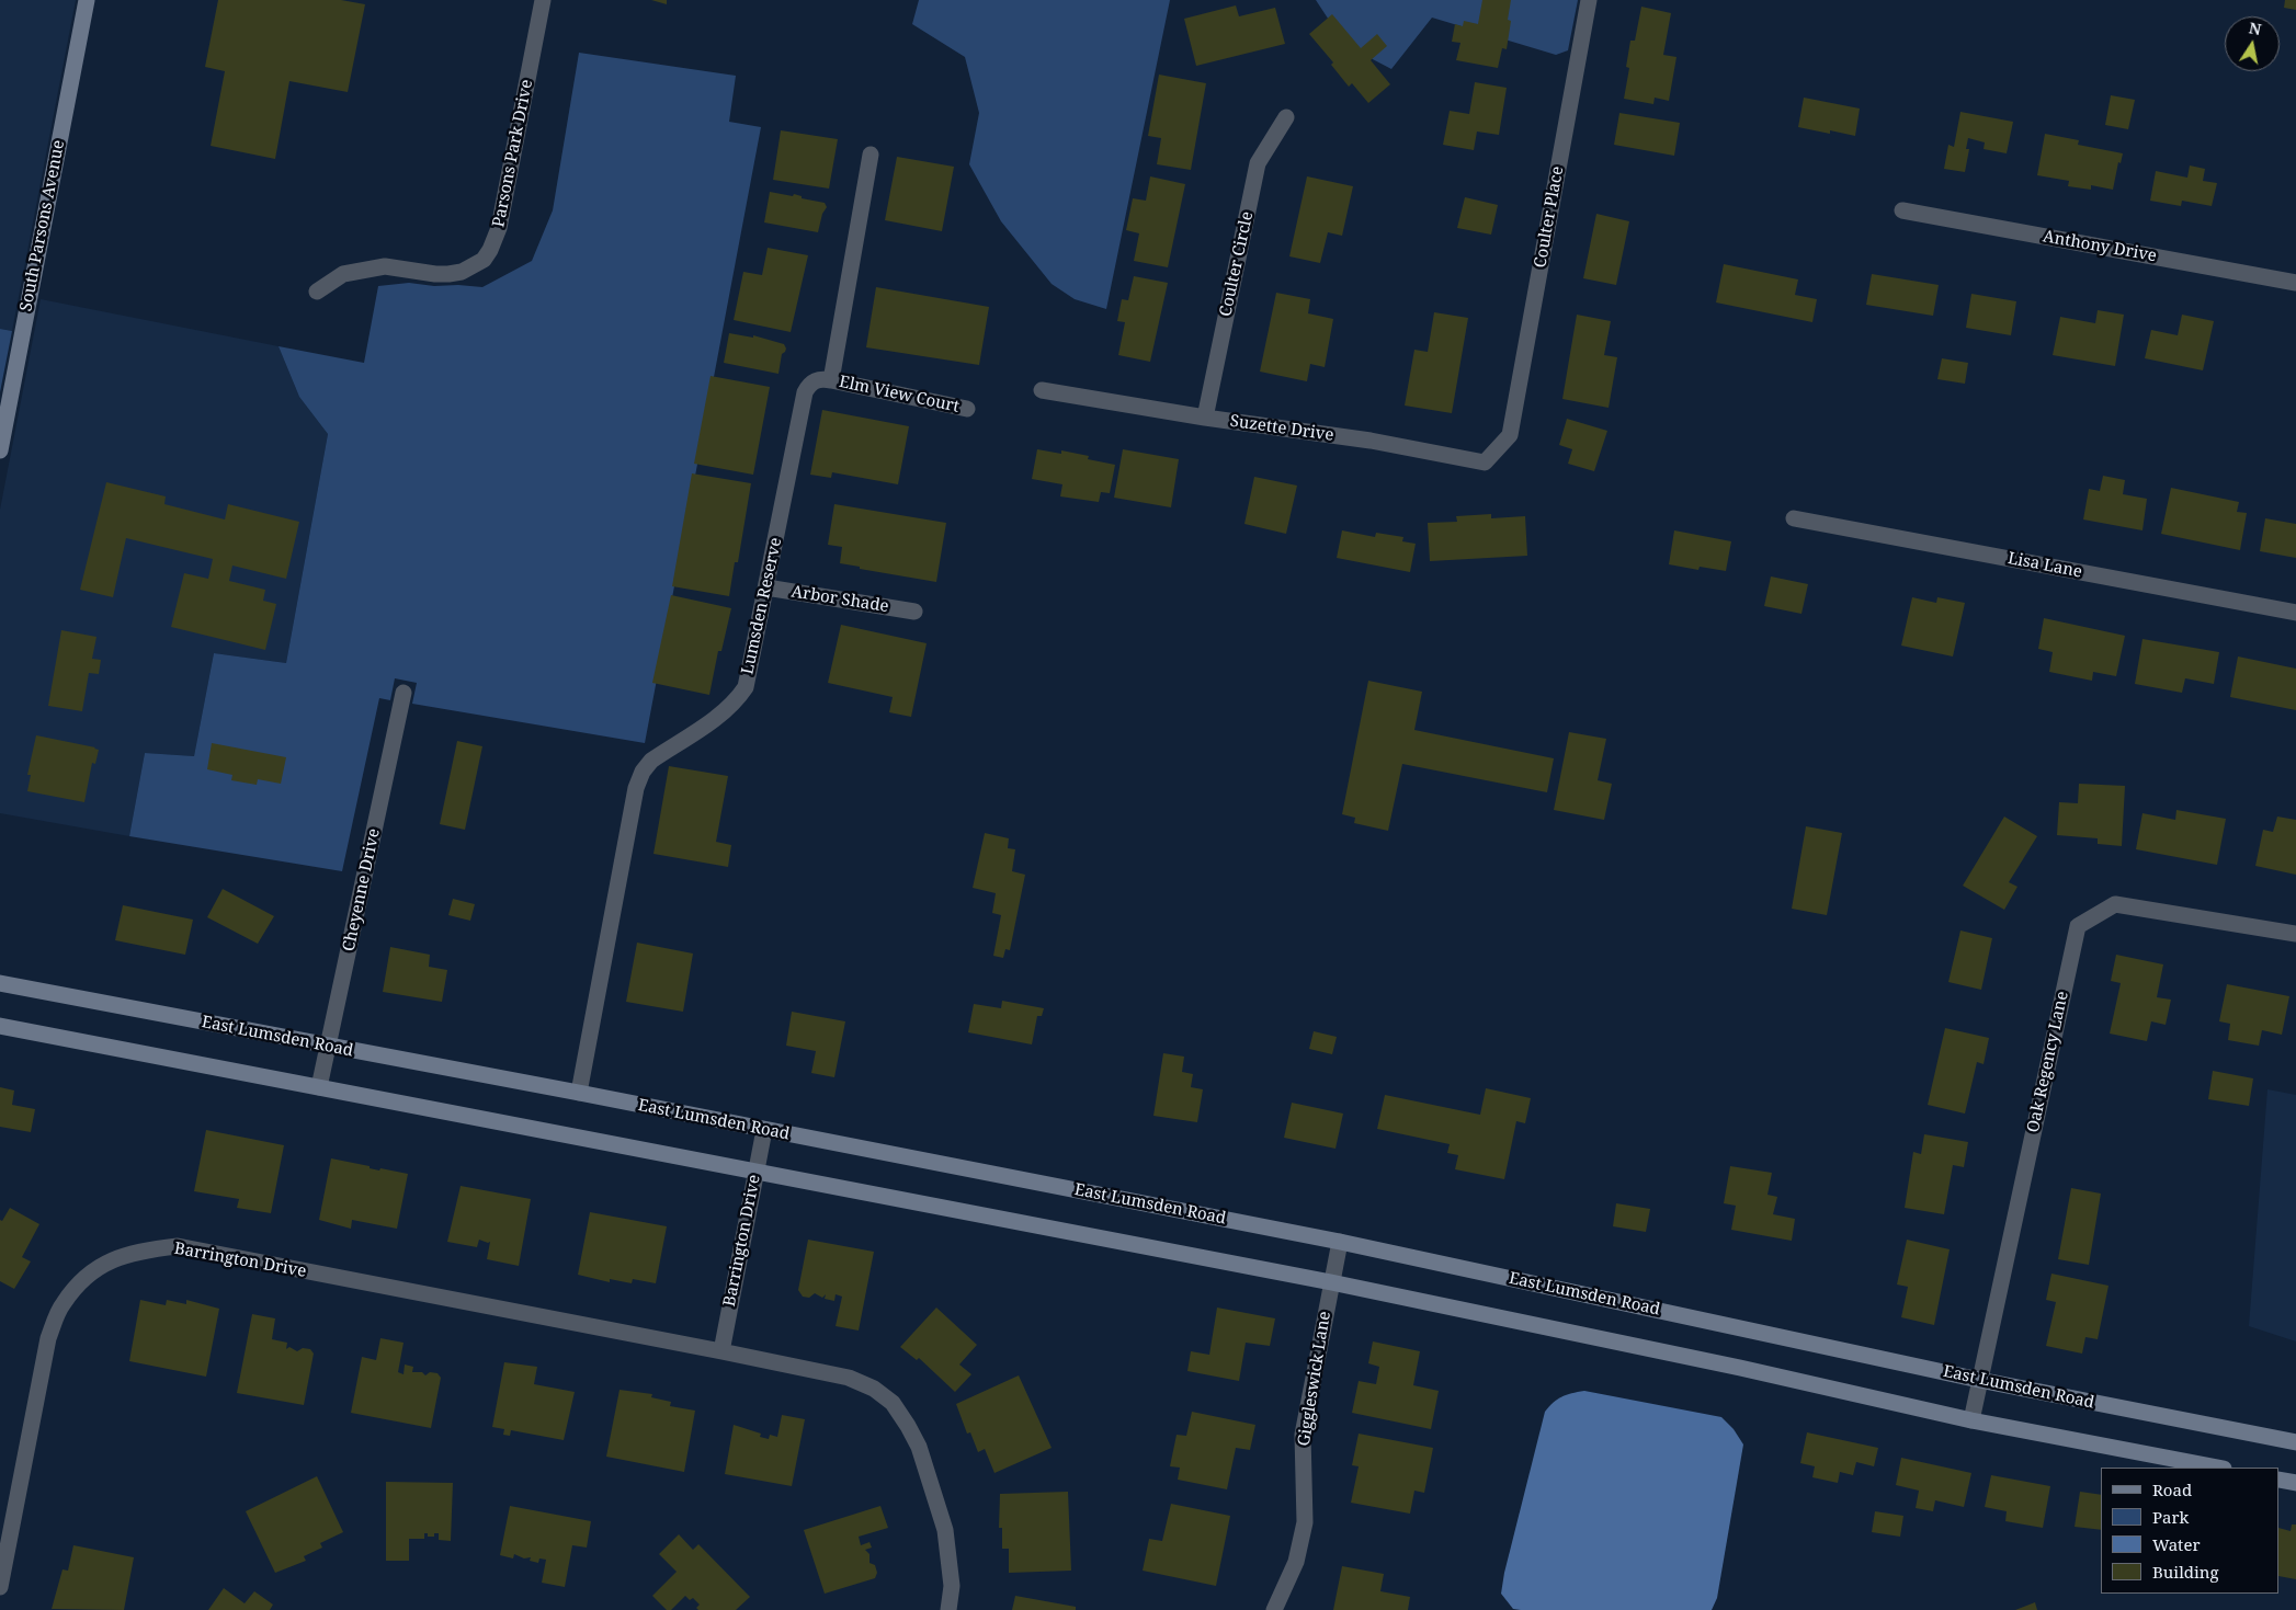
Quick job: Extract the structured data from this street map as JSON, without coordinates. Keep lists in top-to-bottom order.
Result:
{
  "streets": {
    "main road": ["South Parsons Avenue", "East Lumsden Road"],
    "street": [
      "Parsons Park Drive",
      "Coulter Place",
      "Anthony Drive",
      "Coulter Circle",
      "Elm View Court",
      "Suzette Drive",
      "Lisa Lane",
      "Arbor Shade",
      "Lumsden Reserve",
      "Cheyenne Drive",
      "Oak Regency Lane",
      "Barrington Drive",
      "Giggleswick Lane"
    ]
  },
  "crossings": [
    ["Coulter Place", "Suzette Drive"],
    ["Coulter Circle", "Suzette Drive"],
    ["Elm View Court", "Lumsden Reserve"],
    ["Arbor Shade", "Lumsden Reserve"],
    ["Lumsden Reserve", "East Lumsden Road"],
    ["Cheyenne Drive", "East Lumsden Road"],
    ["East Lumsden Road", "Oak Regency Lane"],
    ["East Lumsden Road", "Barrington Drive"],
    ["East Lumsden Road", "Giggleswick Lane"]
  ],
  "legend": [
    "Road",
    "Park",
    "Water",
    "Building"
  ],
  "north": "top"
}
